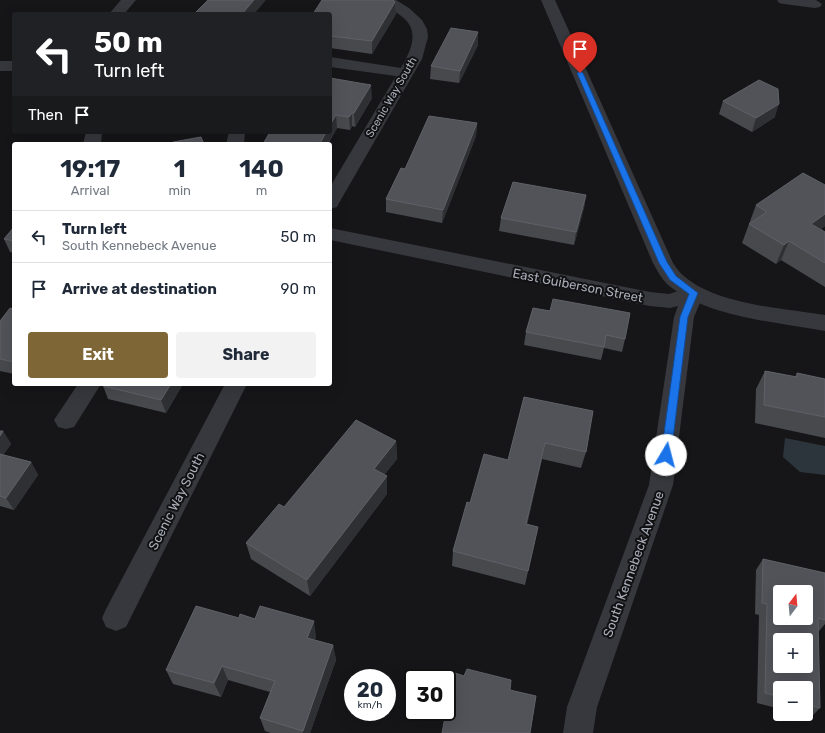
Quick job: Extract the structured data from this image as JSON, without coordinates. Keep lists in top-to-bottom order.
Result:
{
  "streets": {
    "street": ["Scenic Way South", "East Guiberson Street", "South Kennebeck Avenue"]
  },
  "crossings": [
    ["East Guiberson Street", "South Kennebeck Avenue"]
  ],
  "north": "top",
  "page": {
    "turn": ["50 m", "Turn left"],
    "then": "Then",
    "eta": [
      "19:17",
      "Arrival",
      "1",
      "min",
      "140",
      "m"
    ],
    "list": [
      {
        "name": "Turn left",
        "note": "South Kennebeck Avenue",
        "value": "50 m"
      },
      {
        "name": "Arrive at destination",
        "value": "90 m"
      }
    ],
    "buttons": ["Exit", "Share"],
    "map_buttons": ["+", "−"],
    "speed": "20 km/h",
    "limit": "30"
  }
}
